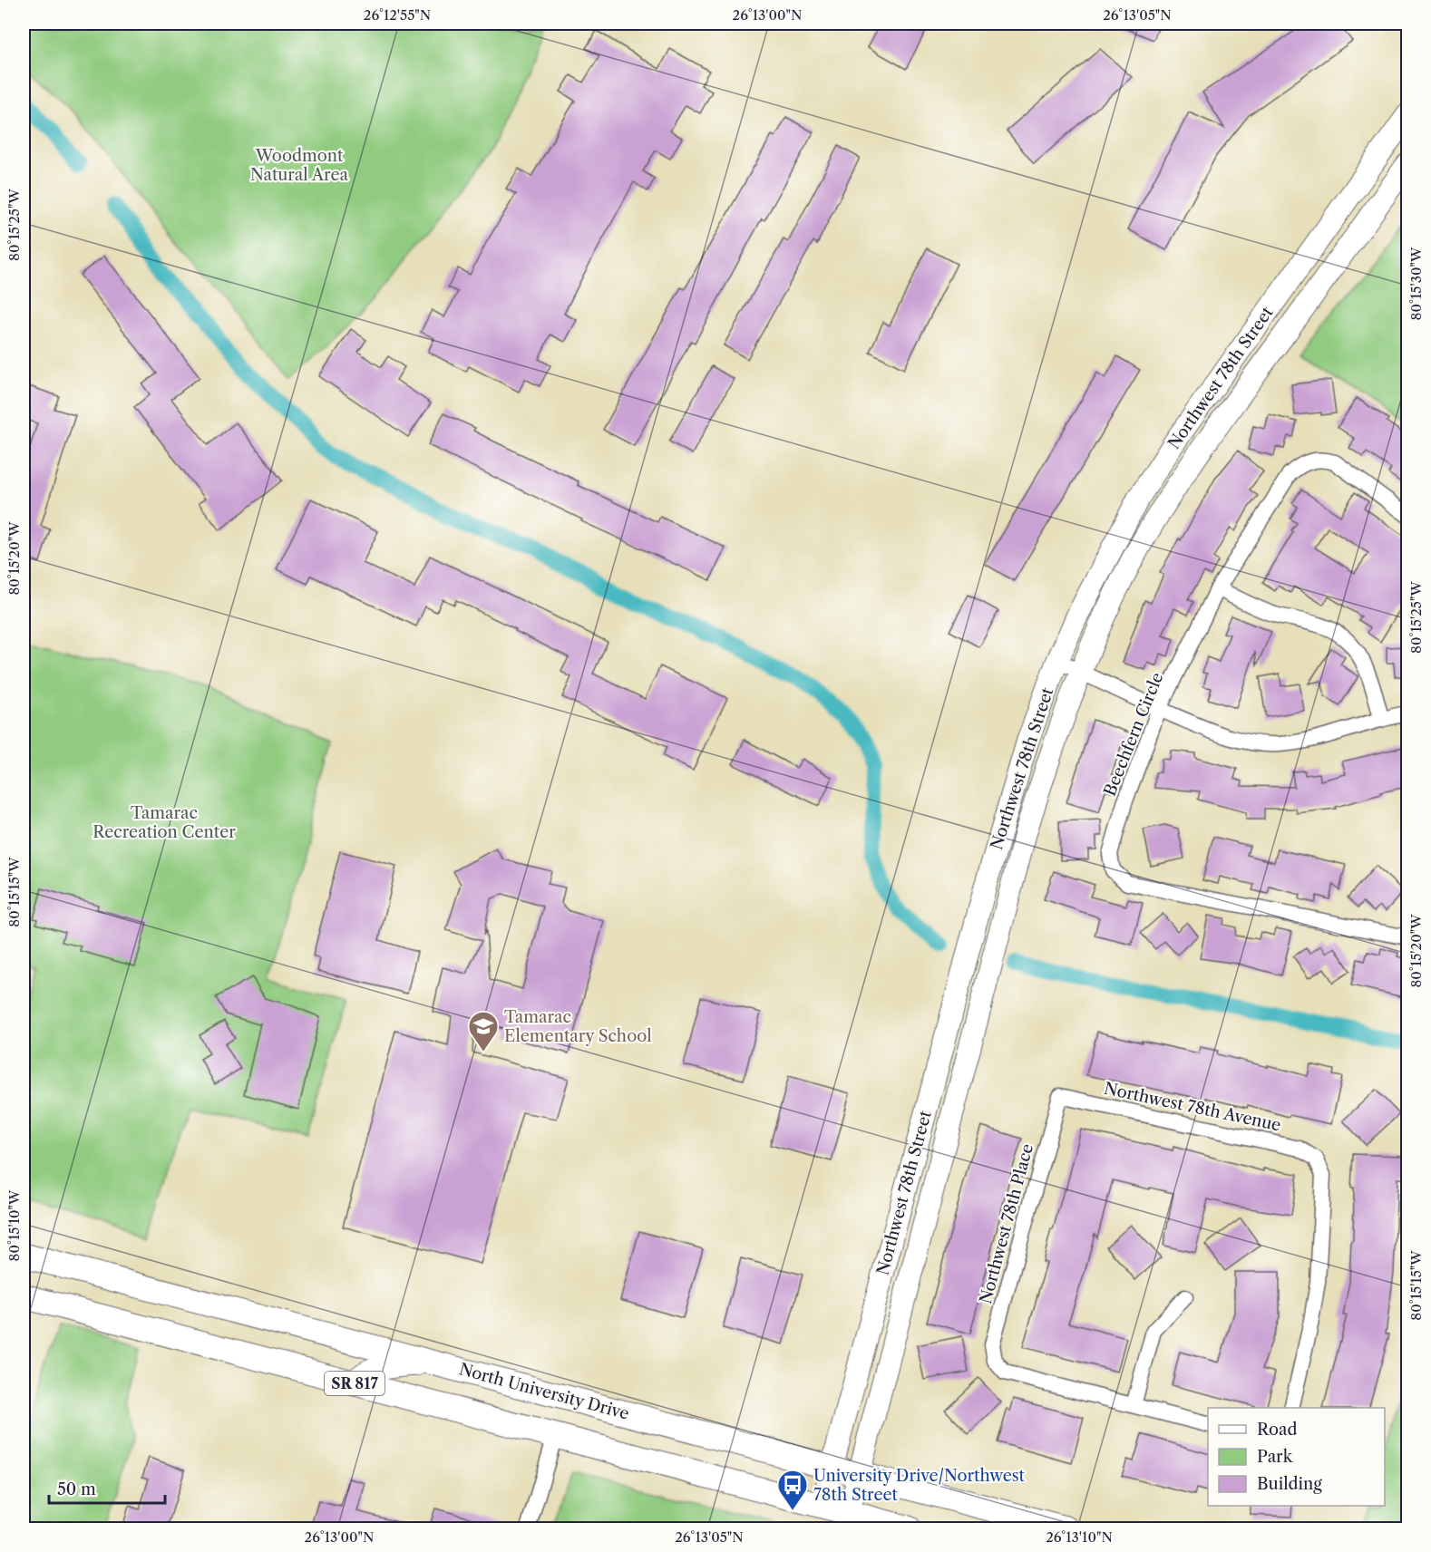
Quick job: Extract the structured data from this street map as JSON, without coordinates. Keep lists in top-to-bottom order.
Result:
{
  "streets": {
    "main road": ["SR 817", "North University Drive"],
    "street": [
      "Northwest 78th Street",
      "Beechfern Circle",
      "Northwest 78th Avenue",
      "Northwest 78th Place"
    ]
  },
  "crossings": [
    ["Northwest 78th Street", "SR 817"],
    ["Northwest 78th Street", "North University Drive"],
    ["Northwest 78th Avenue", "Northwest 78th Place"]
  ],
  "parks": ["Woodmont Natural Area", "Tamarac Recreation Center"],
  "places": {
    "school or university": ["Tamarac Elementary School"],
    "bus stop": ["University Drive/Northwest 78th Street"]
  },
  "legend": ["Road", "Park", "Building"],
  "scale_bar": "50 m",
  "coordinates": [
    "26°12'55\"N",
    "26°13'00\"N",
    "26°13'05\"N",
    "80°15'25\"W",
    "80°15'30\"W",
    "80°15'20\"W",
    "80°15'15\"W",
    "80°15'10\"W",
    "26°13'10\"N"
  ]
}
